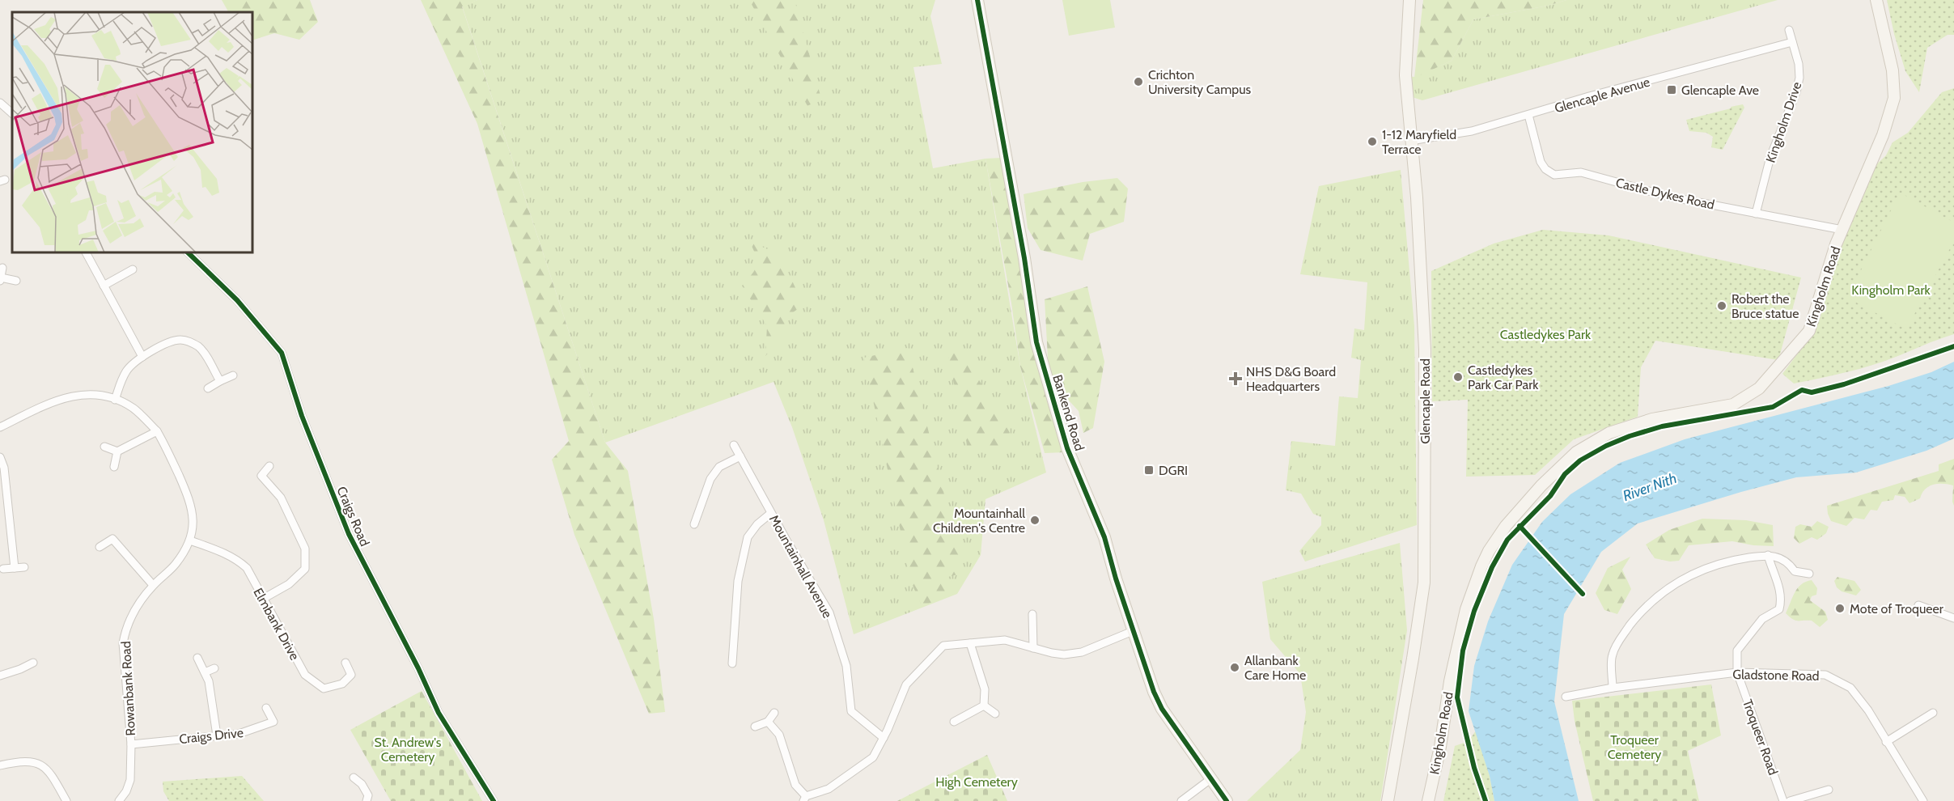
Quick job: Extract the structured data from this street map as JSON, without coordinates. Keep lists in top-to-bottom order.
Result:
{
  "streets": {
    "main road": ["Kingholm Road", "Glencaple Road", "Bankend Road"],
    "street": [
      "Glencaple Avenue",
      "Kingholm Drive",
      "Castle Dykes Road",
      "Craigs Road",
      "Mountainhall Avenue",
      "Elmbank Drive",
      "Gladstone Road",
      "Rowanbank Road",
      "Craigs Drive",
      "Troqueer Road"
    ]
  },
  "crossings": [
    ["Glencaple Avenue", "Kingholm Drive"],
    ["Glencaple Avenue", "Castle Dykes Road"],
    ["Glencaple Avenue", "Glencaple Road"],
    ["Kingholm Drive", "Castle Dykes Road"],
    ["Castle Dykes Road", "Kingholm Road"],
    ["Elmbank Drive", "Rowanbank Road"],
    ["Gladstone Road", "Troqueer Road"],
    ["Rowanbank Road", "Craigs Drive"]
  ],
  "water": ["River Nith"],
  "parks": [
    "Kingholm Park",
    "Castledykes Park",
    "Troqueer Cemetery",
    "St. Andrew's Cemetery",
    "High Cemetery"
  ],
  "places": {
    "other": [
      "Crichton University Campus",
      "1-12 Maryfield Terrace",
      "Robert the Bruce statue",
      "Castledykes Park Car Park",
      "Mountainhall Children's Centre",
      "Mote of Troqueer",
      "Allanbank Care Home"
    ],
    "transit": ["Glencaple Ave", "DGRI"],
    "health": ["NHS D&G Board Headquarters"]
  }
}
